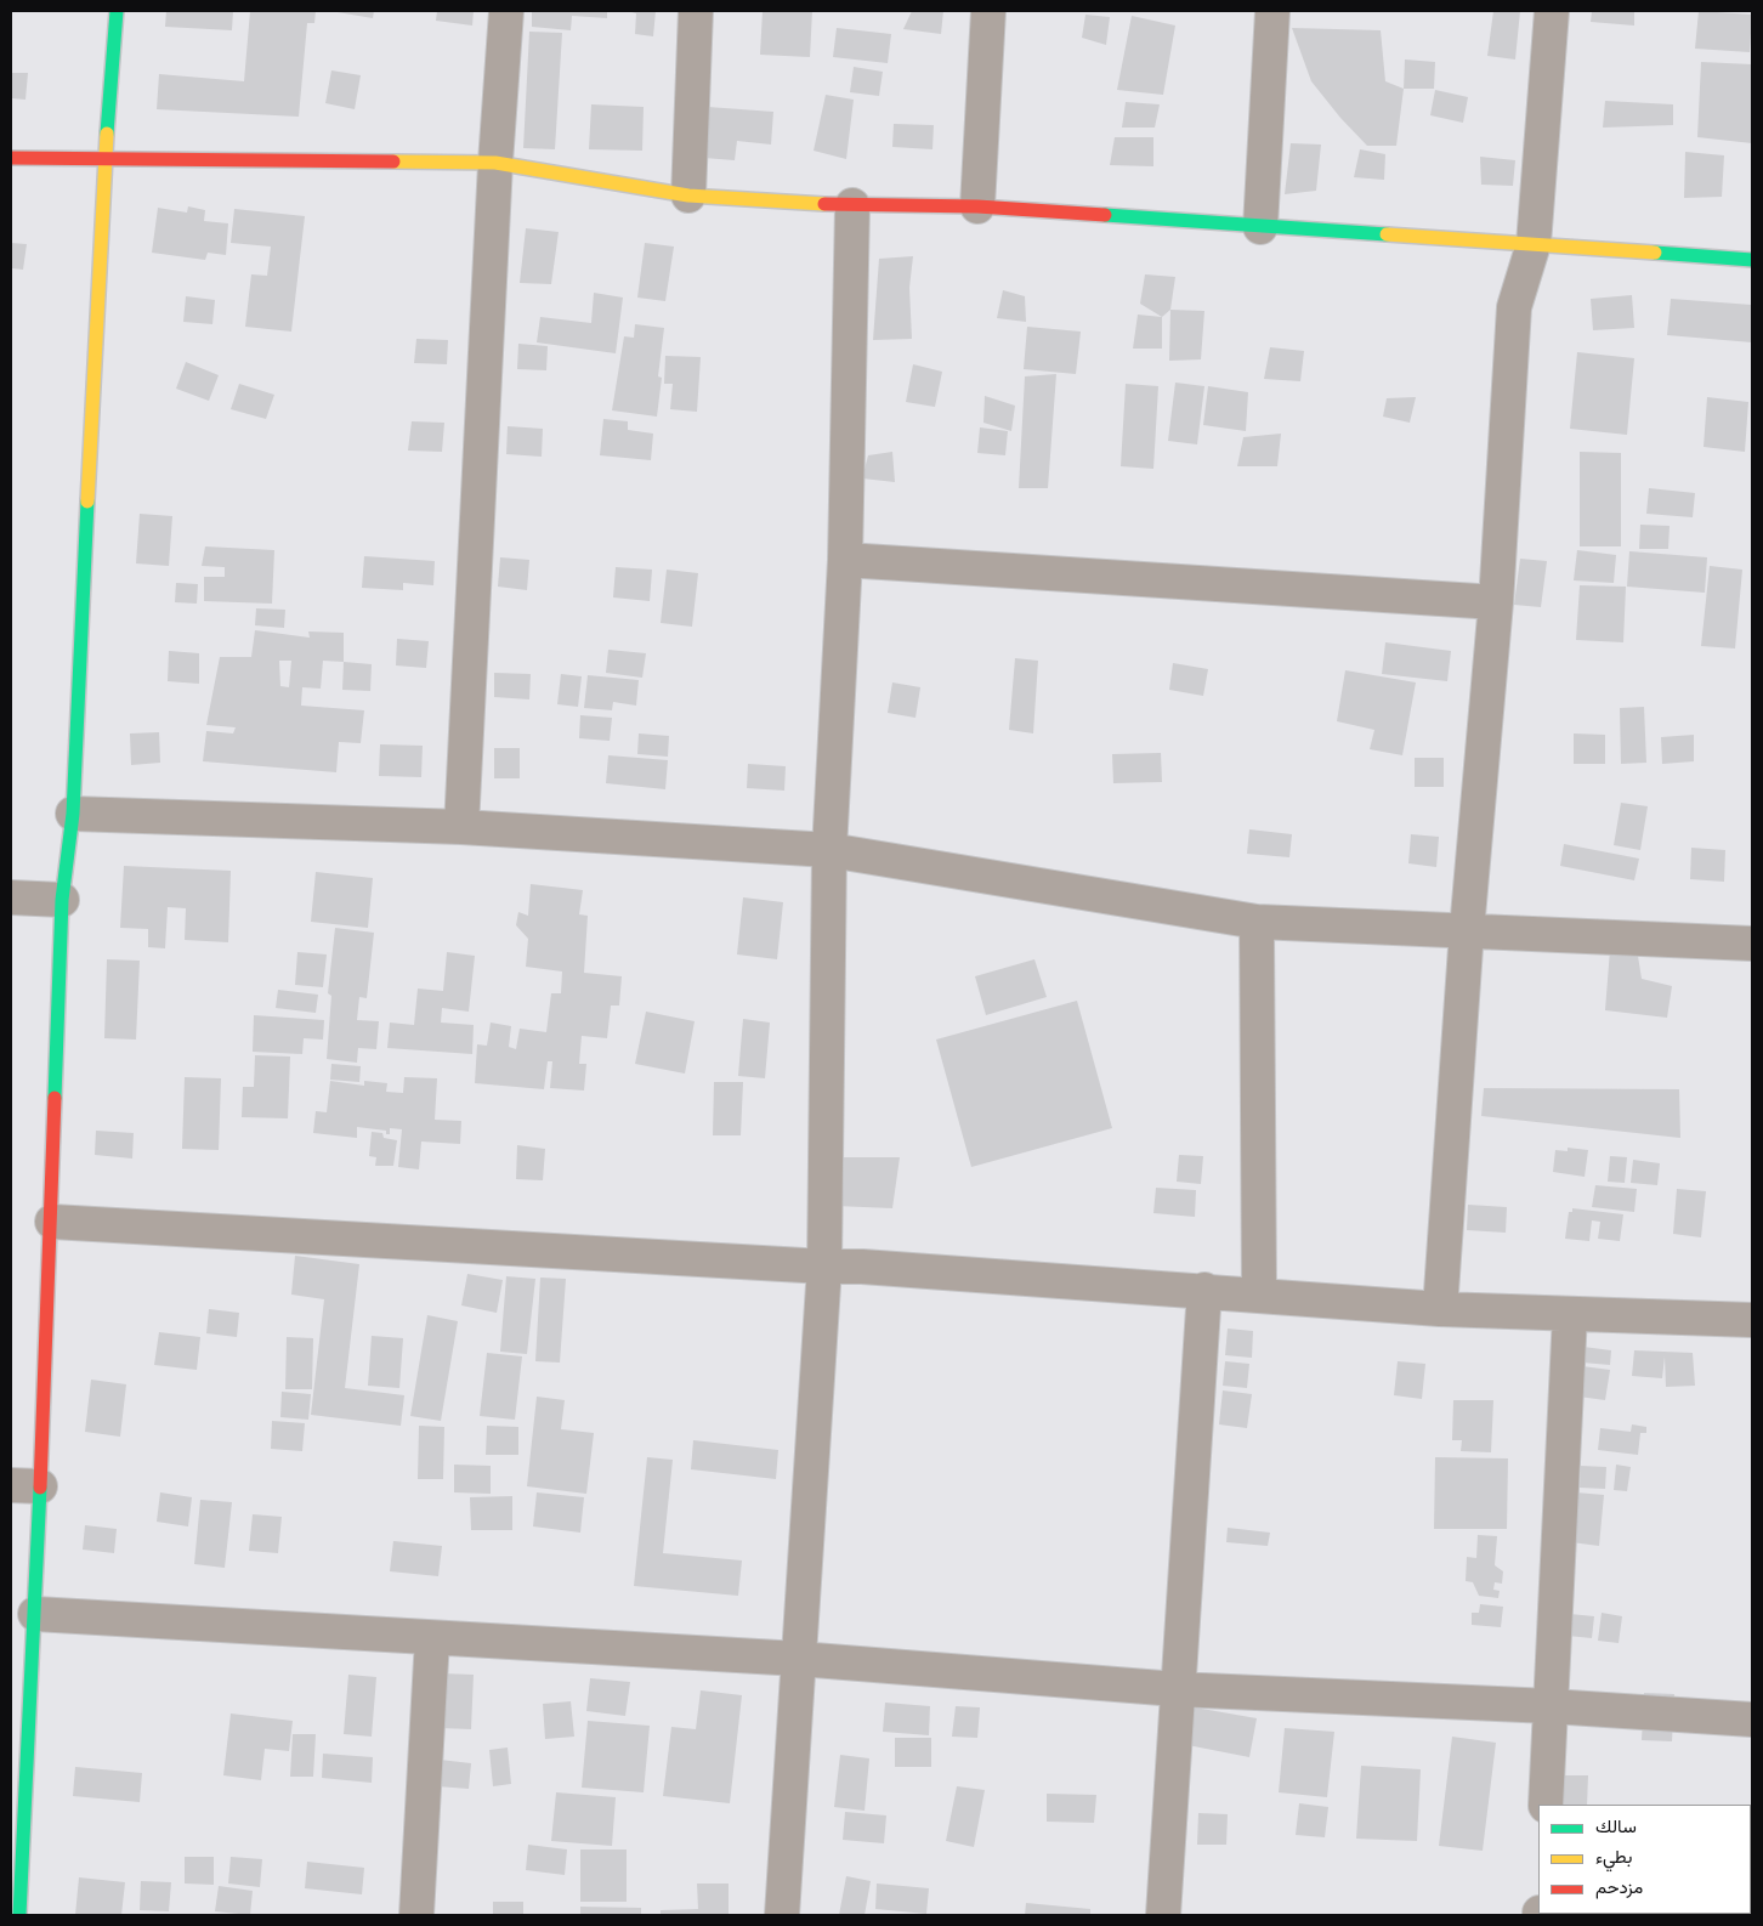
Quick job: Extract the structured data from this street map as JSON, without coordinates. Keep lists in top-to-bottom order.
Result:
{
  "legend": ["سالك", "بطيء", "مزدحم"]
}
